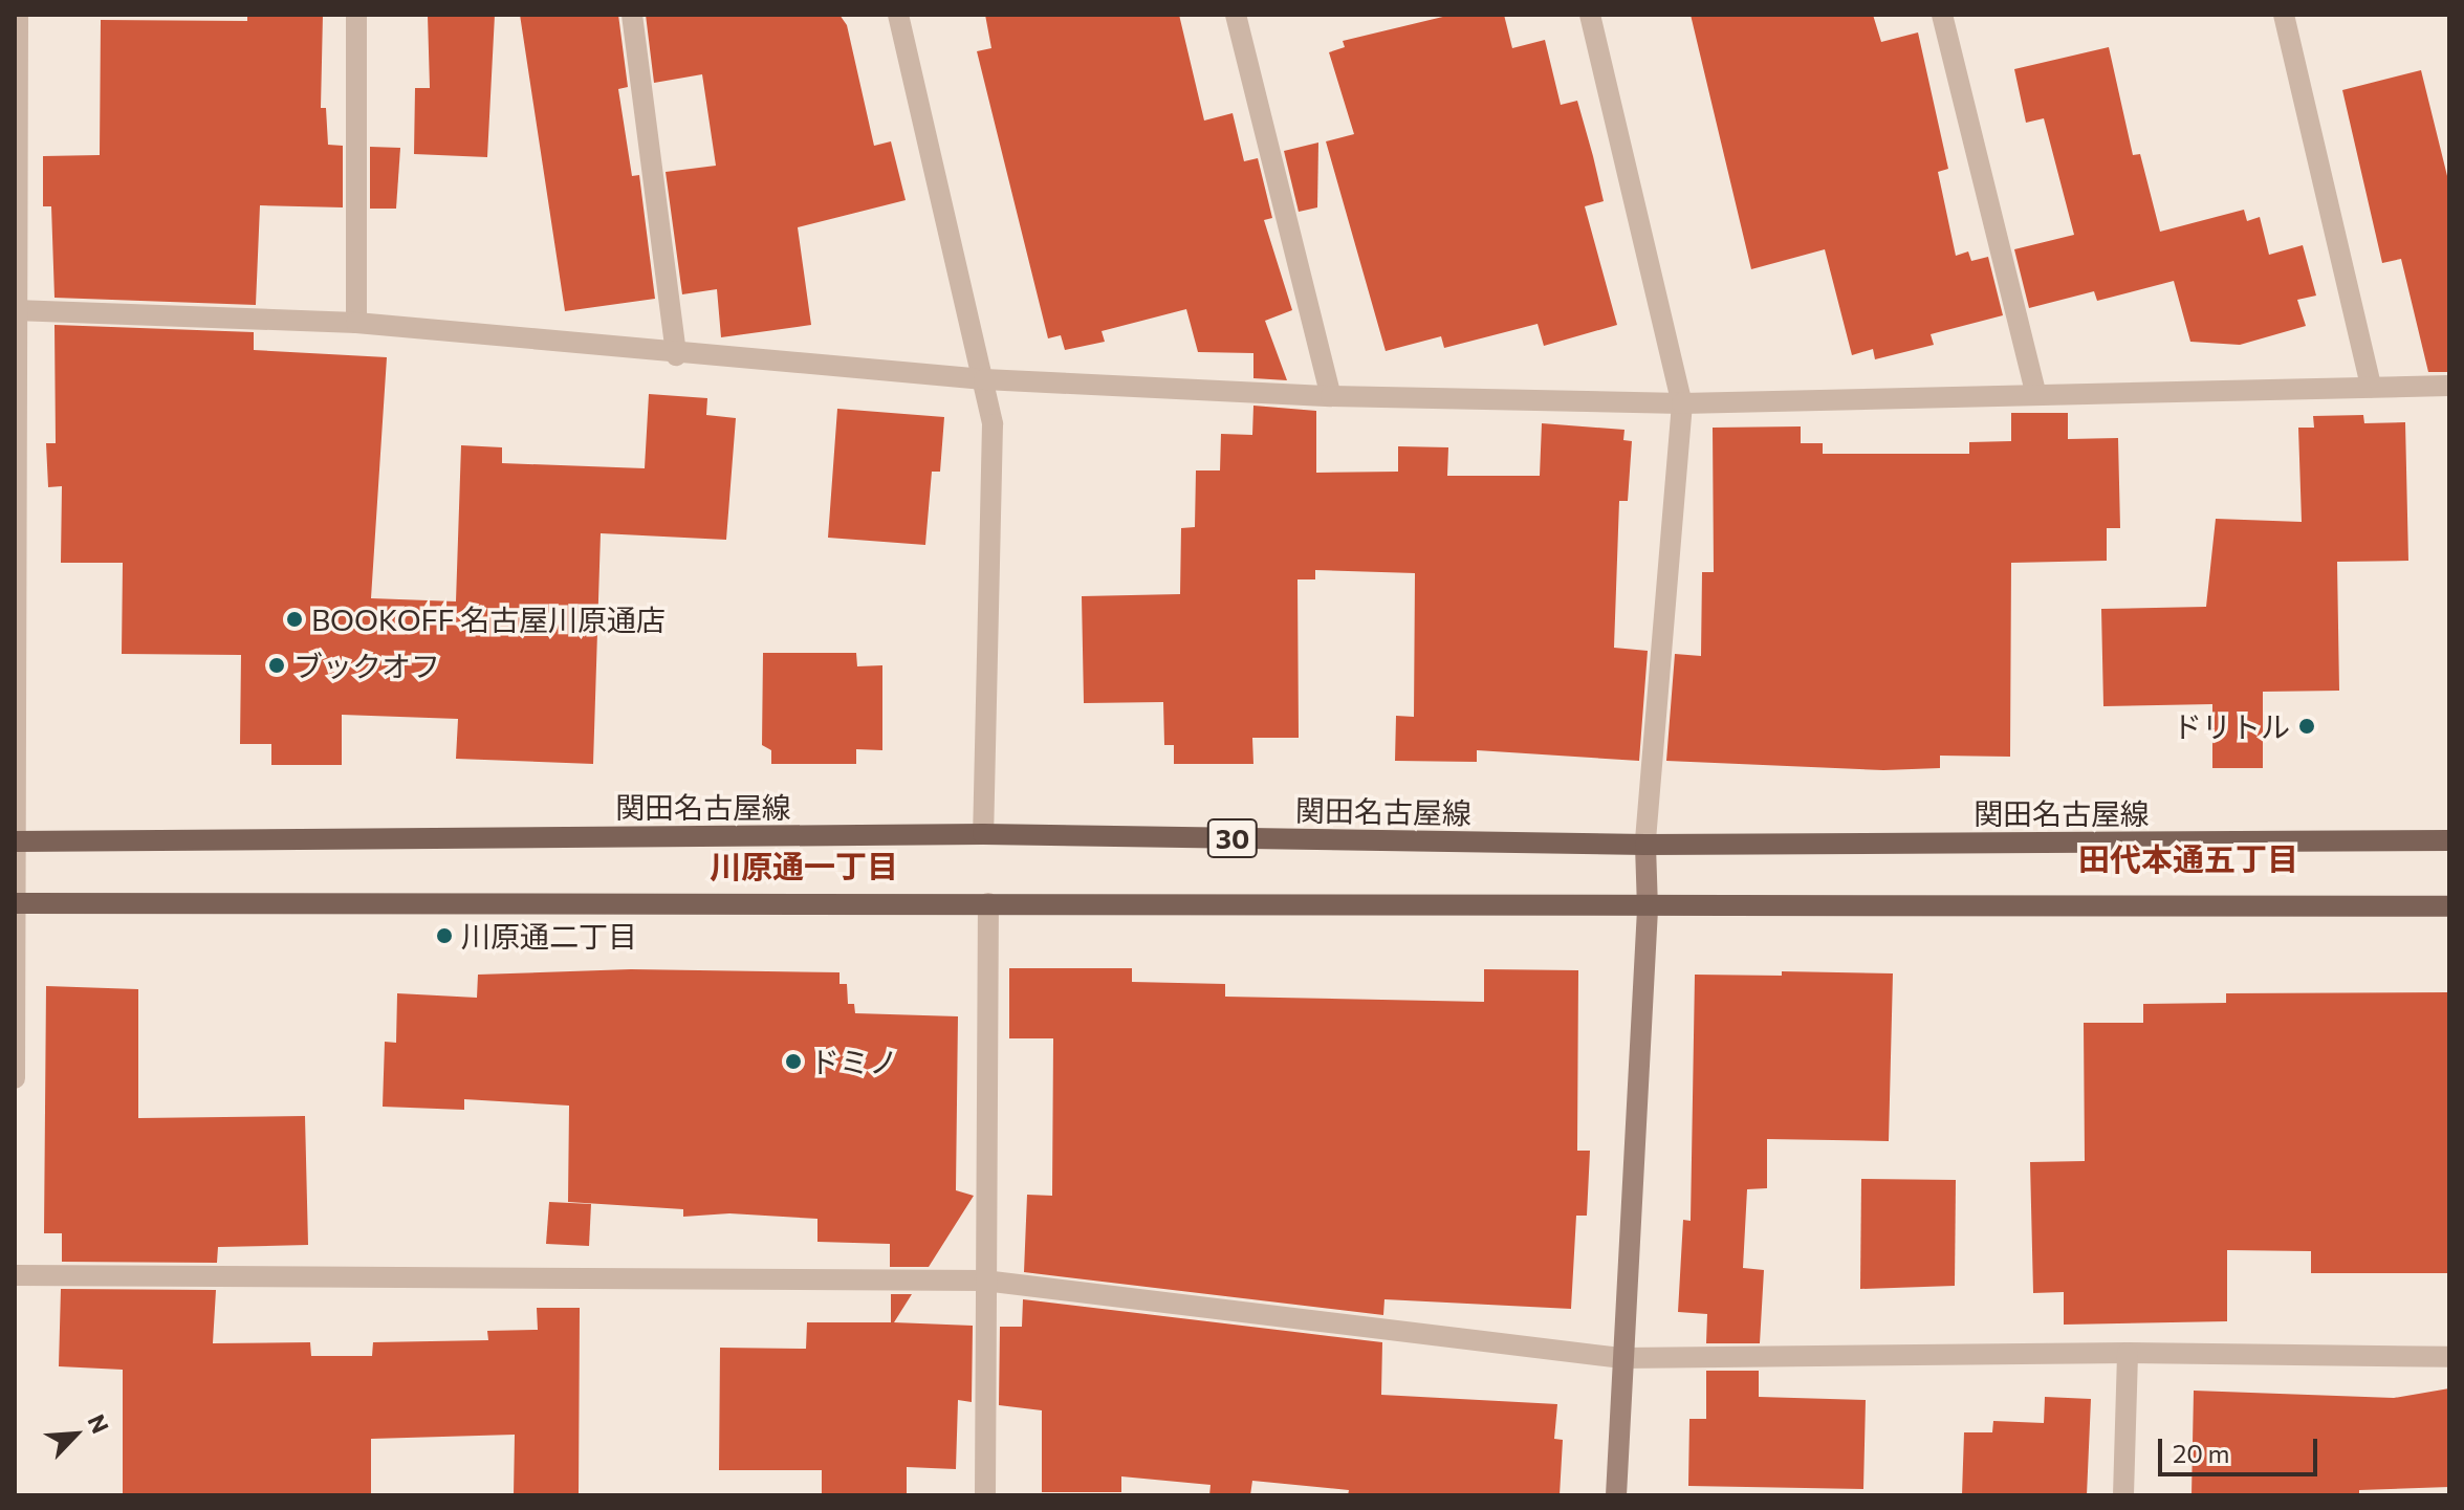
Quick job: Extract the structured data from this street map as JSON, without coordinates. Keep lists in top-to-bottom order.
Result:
{
  "streets": {
    "main road": ["関田名古屋線", "30"]
  },
  "districts": ["田代本通五丁目", "川原通一丁目"],
  "places": [
    "BOOKOFF 名古屋川原通店",
    "ブックオフ",
    "ドリトル",
    "川原通二丁目",
    "ドミノ"
  ],
  "scale_bar": "20 m",
  "north": "top right"
}
